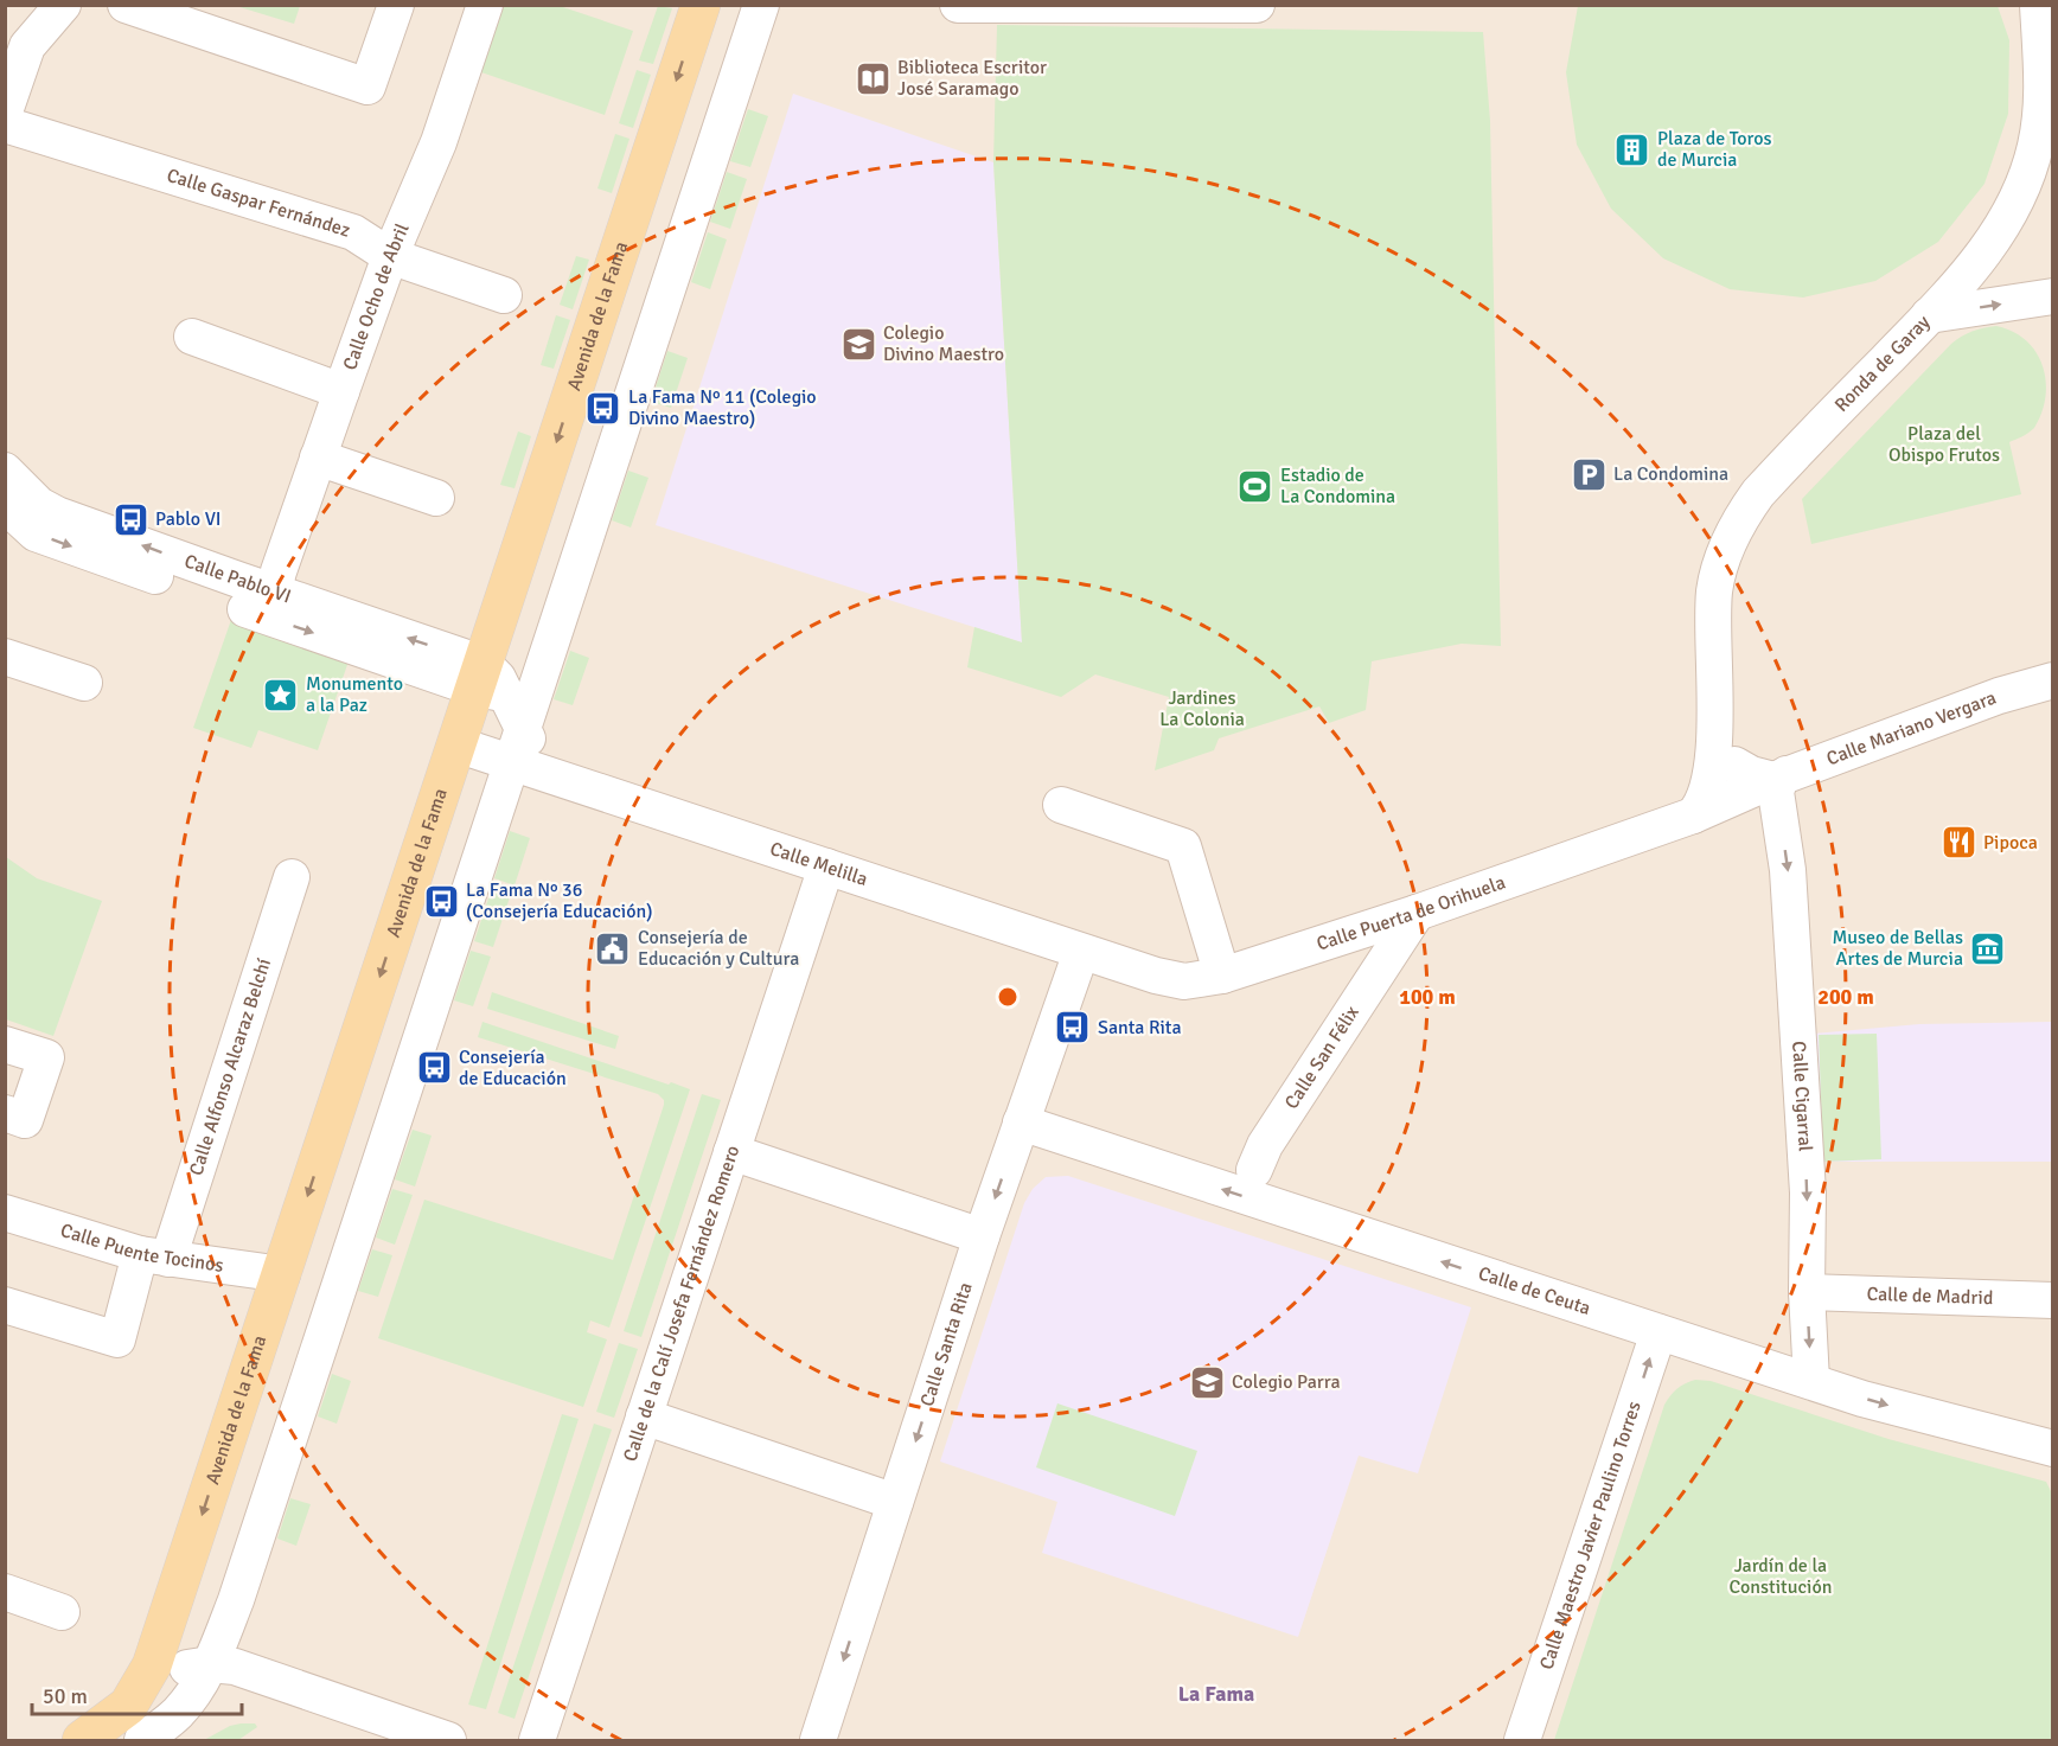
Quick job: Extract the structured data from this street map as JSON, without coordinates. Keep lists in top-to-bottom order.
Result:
{
  "streets": {
    "main road": ["Avenida de la Fama"],
    "street": [
      "Calle Gaspar Fernández",
      "Calle Ocho de Abril",
      "Ronda de Garay",
      "Calle Pablo VI",
      "Calle Mariano Vergara",
      "Calle Melilla",
      "Calle Puerta de Orihuela",
      "Calle San Félix",
      "Calle Alfonso Alcaraz Belchí",
      "Calle Cigarral",
      "Calle Puente Tocinos",
      "Calle de Ceuta",
      "Calle de Madrid",
      "Calle de la Calí Josefa Fernández Romero",
      "Calle Santa Rita",
      "Calle Maestro Javier Paulino Torres"
    ]
  },
  "crossings": [
    ["Calle Gaspar Fernández", "Calle Ocho de Abril"],
    ["Calle Ocho de Abril", "Calle Pablo VI"],
    ["Avenida de la Fama", "Calle Pablo VI"],
    ["Avenida de la Fama", "Calle Melilla"],
    ["Avenida de la Fama", "Calle Puente Tocinos"],
    ["Ronda de Garay", "Calle Puerta de Orihuela"],
    ["Calle Pablo VI", "Calle Melilla"],
    ["Calle Mariano Vergara", "Calle Cigarral"],
    ["Calle Melilla", "Calle Puerta de Orihuela"],
    ["Calle Melilla", "Calle de la Calí Josefa Fernández Romero"],
    ["Calle Melilla", "Calle Santa Rita"],
    ["Calle Puerta de Orihuela", "Calle San Félix"],
    ["Calle Puerta de Orihuela", "Calle Santa Rita"],
    ["Calle Alfonso Alcaraz Belchí", "Calle Puente Tocinos"],
    ["Calle Cigarral", "Calle de Ceuta"],
    ["Calle Cigarral", "Calle de Madrid"],
    ["Calle de Ceuta", "Calle Santa Rita"],
    ["Calle de Ceuta", "Calle Maestro Javier Paulino Torres"]
  ],
  "one_way": [
    "Avenida de la Fama",
    "Calle Cigarral",
    "Calle Santa Rita",
    "Calle Maestro Javier Paulino Torres"
  ],
  "districts": ["La Fama"],
  "parks": ["Plaza del Obispo Frutos", "Jardines La Colonia", "Jardín de la Constitución"],
  "places": {
    "library": ["Biblioteca Escritor José Saramago"],
    "building": ["Plaza de Toros de Murcia"],
    "school or university": ["Colegio Divino Maestro", "Colegio Parra"],
    "bus stop": [
      "La Fama Nº 11 (Colegio Divino Maestro)",
      "Pablo VI",
      "La Fama Nº 36 (Consejería Educación)",
      "Santa Rita",
      "Consejería de Educación"
    ],
    "parking": ["La Condomina"],
    "sports": ["Estadio de La Condomina"],
    "place": ["Monumento a la Paz"],
    "restaurant": ["Pipoca"],
    "public building": ["Consejería de Educación y Cultura"],
    "museum": ["Museo de Bellas Artes de Murcia"]
  },
  "scale_bar": "50 m",
  "rings": ["100 m", "200 m"]
}
